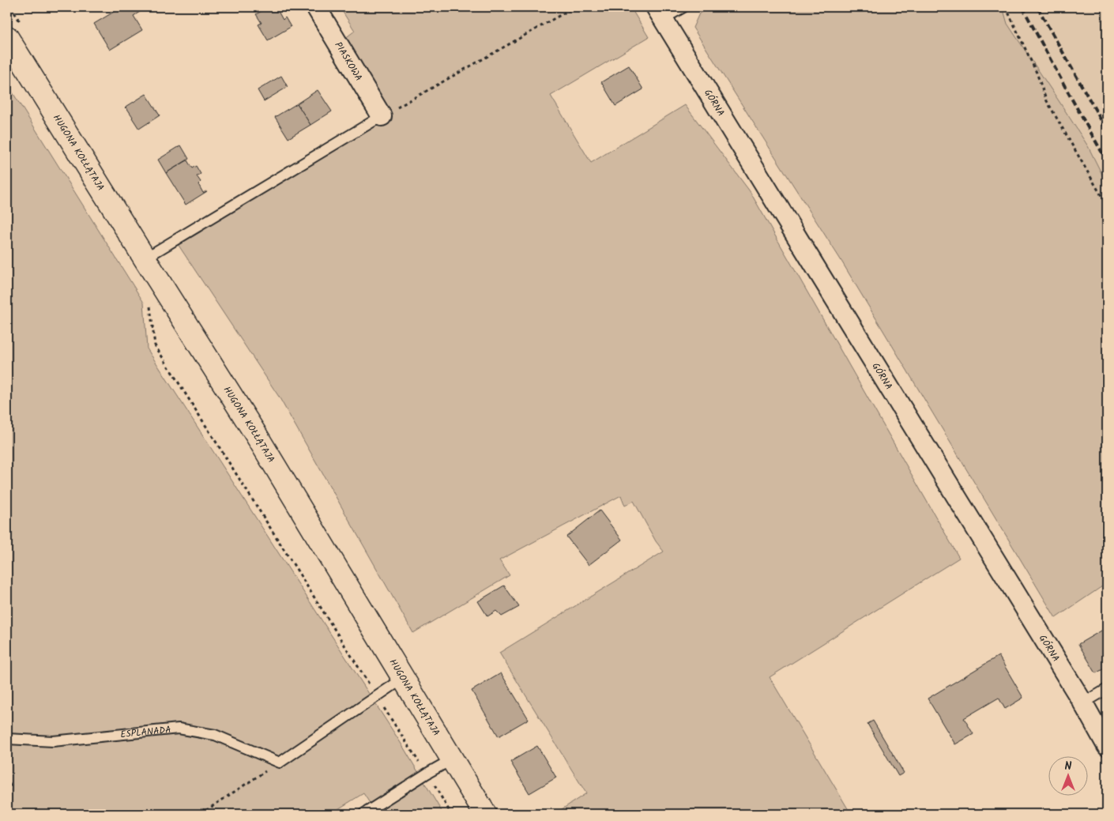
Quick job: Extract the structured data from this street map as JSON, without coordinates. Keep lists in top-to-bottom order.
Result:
{
  "streets": {
    "main road": ["HUGONA KOŁŁĄTAJA"],
    "street": ["PIASKOWA", "GÓRNA"],
    "lane": ["ESPLANADA"]
  },
  "north": "top"
}
